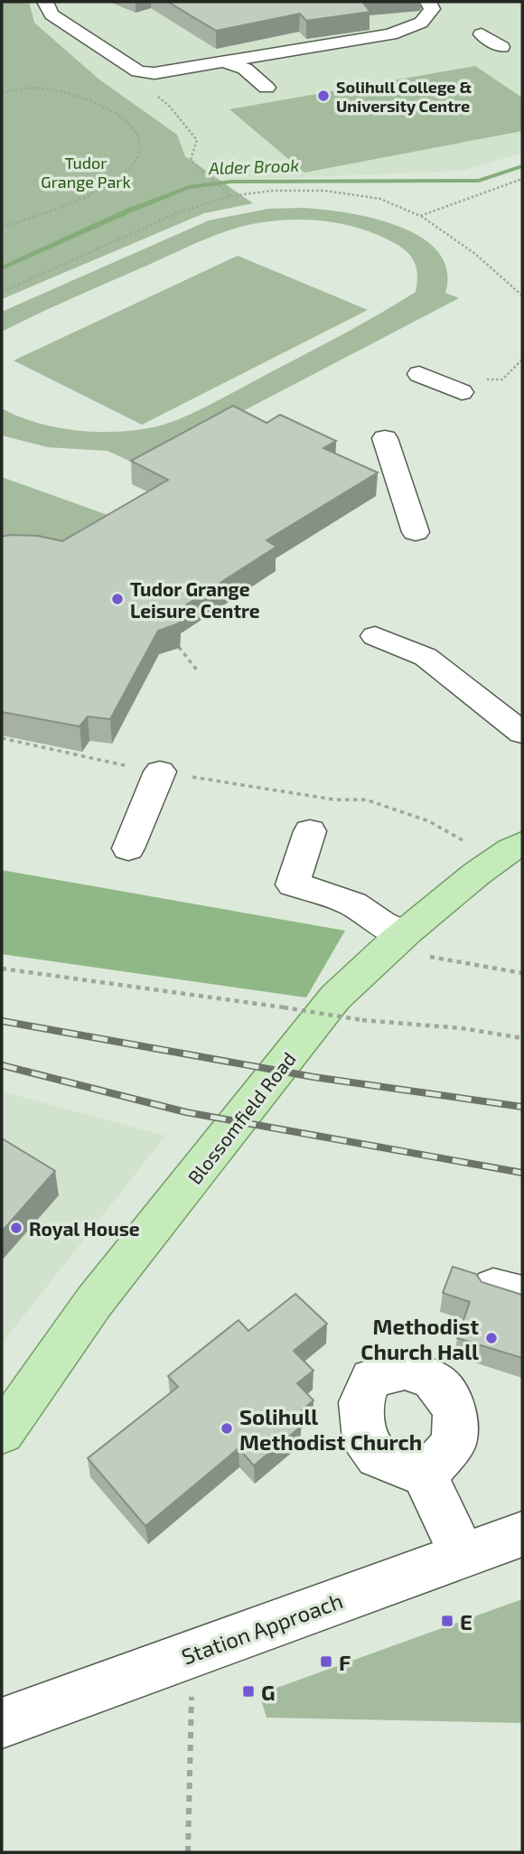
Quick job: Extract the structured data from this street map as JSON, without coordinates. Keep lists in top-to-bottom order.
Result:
{
  "streets": {
    "main road": ["Blossomfield Road"],
    "street": ["Station Approach"]
  },
  "water": ["Alder Brook"],
  "parks": ["Tudor Grange Park"],
  "places": {
    "other": [
      "Solihull College & University Centre",
      "Tudor Grange Leisure Centre",
      "Royal House",
      "Methodist Church Hall",
      "Solihull Methodist Church"
    ],
    "transit": ["E", "F", "G"]
  }
}
